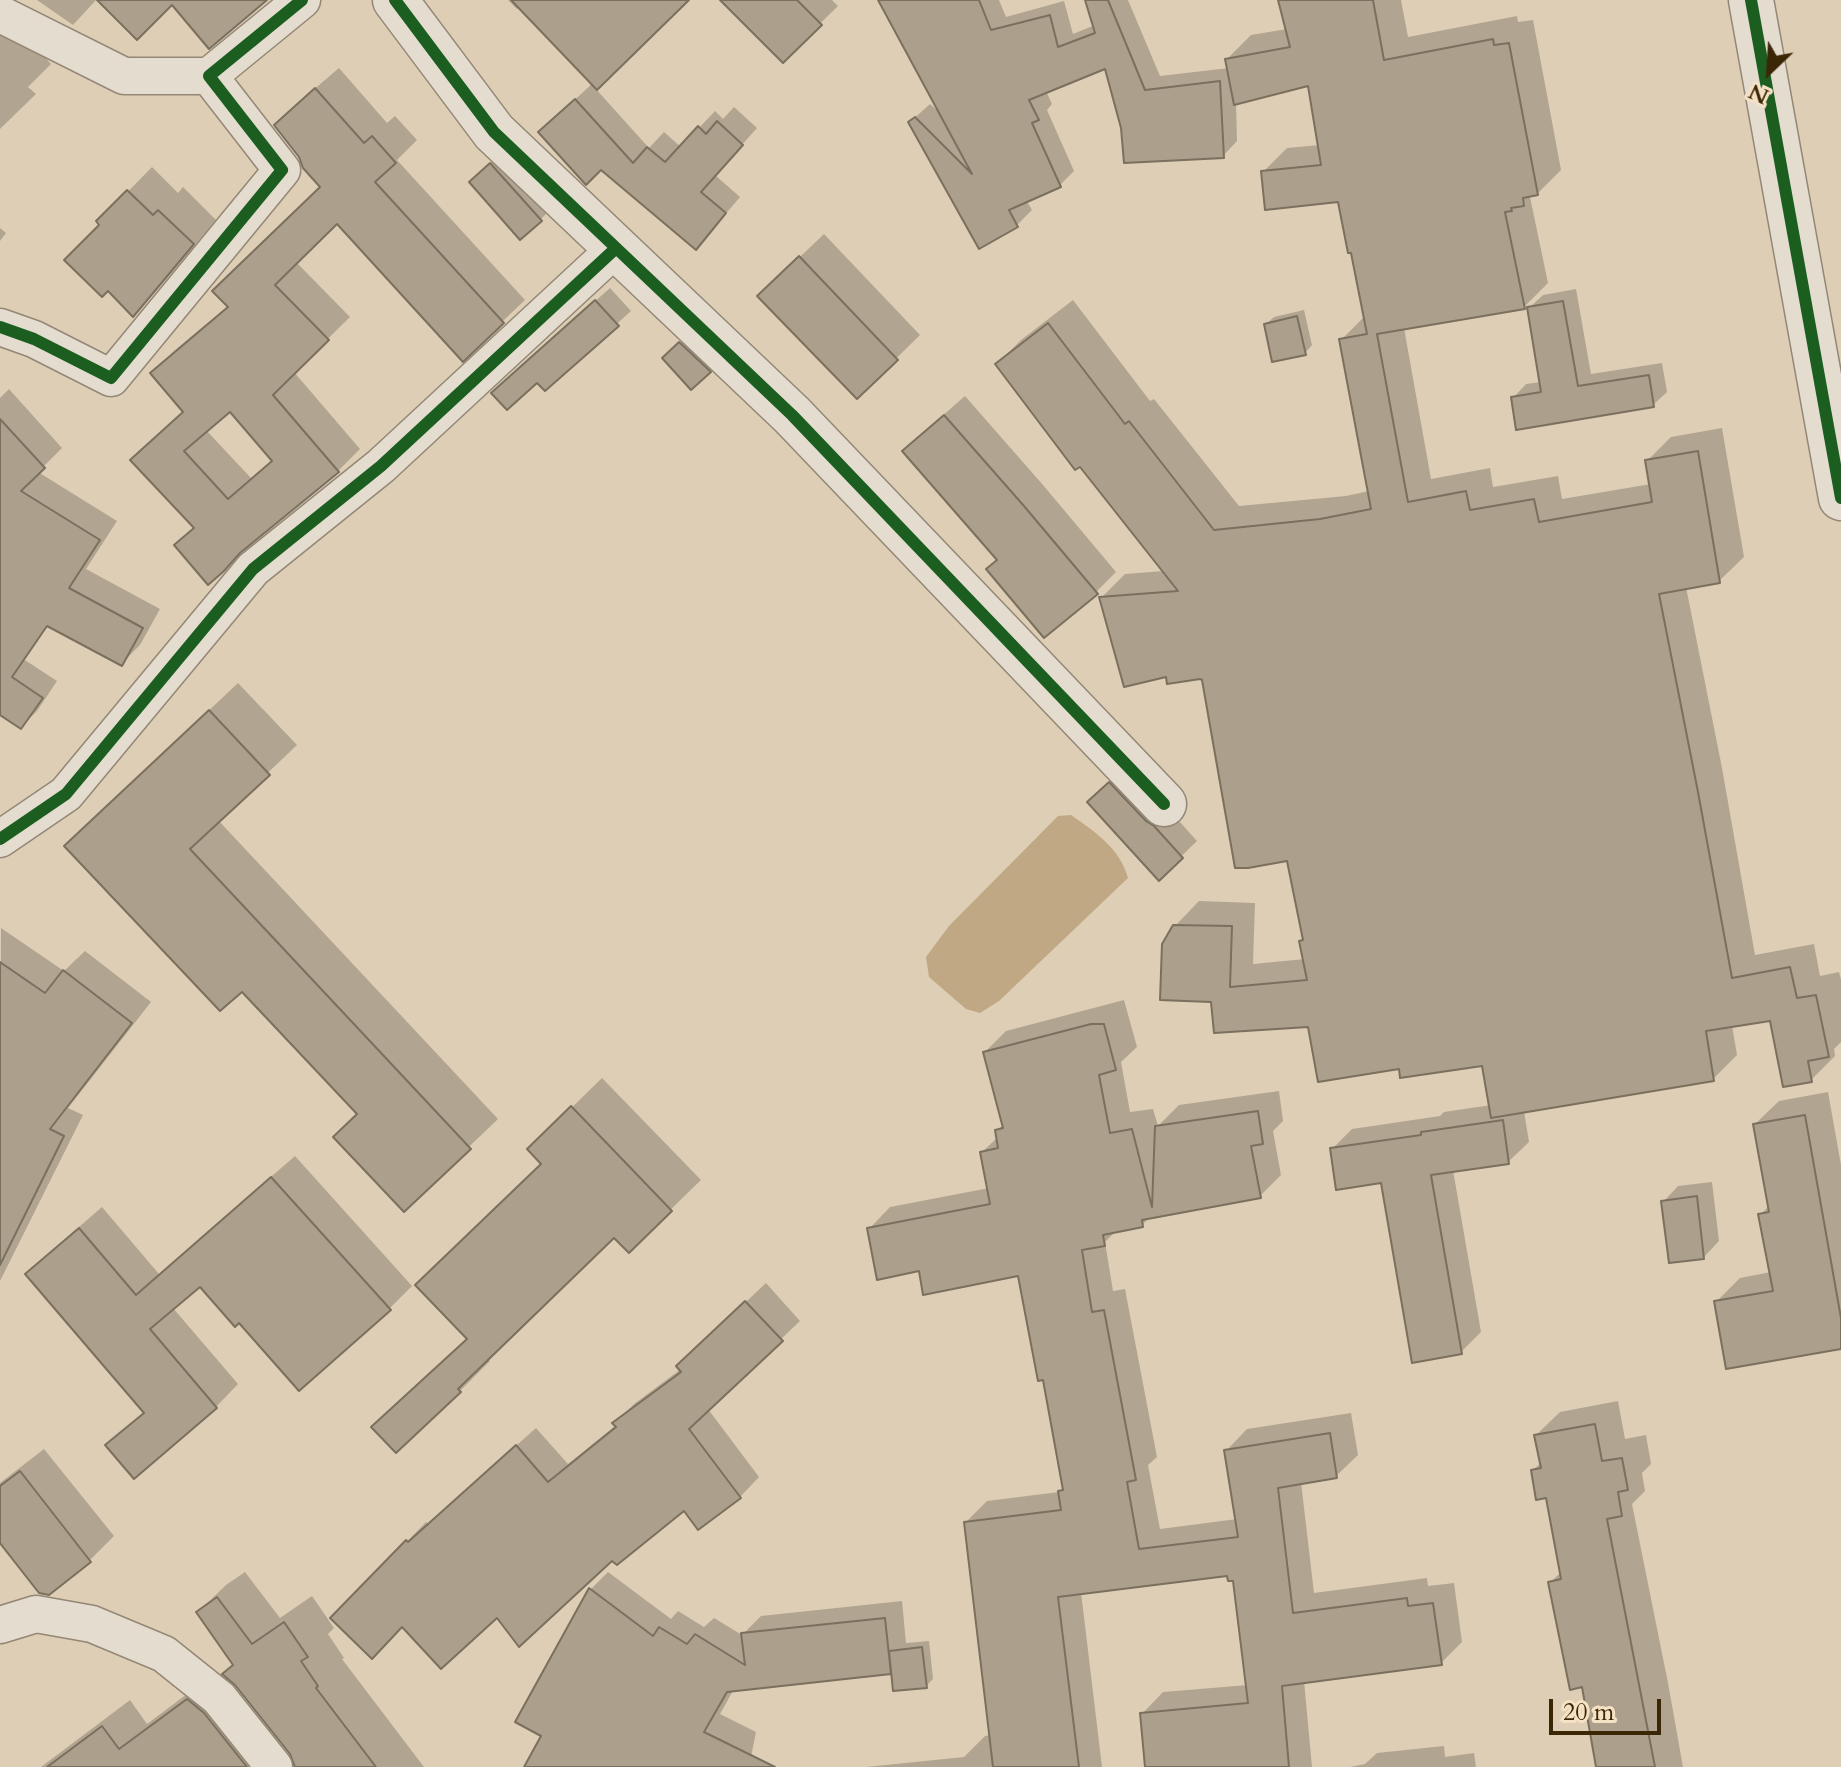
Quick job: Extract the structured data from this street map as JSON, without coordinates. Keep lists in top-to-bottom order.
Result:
{
  "scale_bar": "20 m",
  "north": "bottom left"
}
